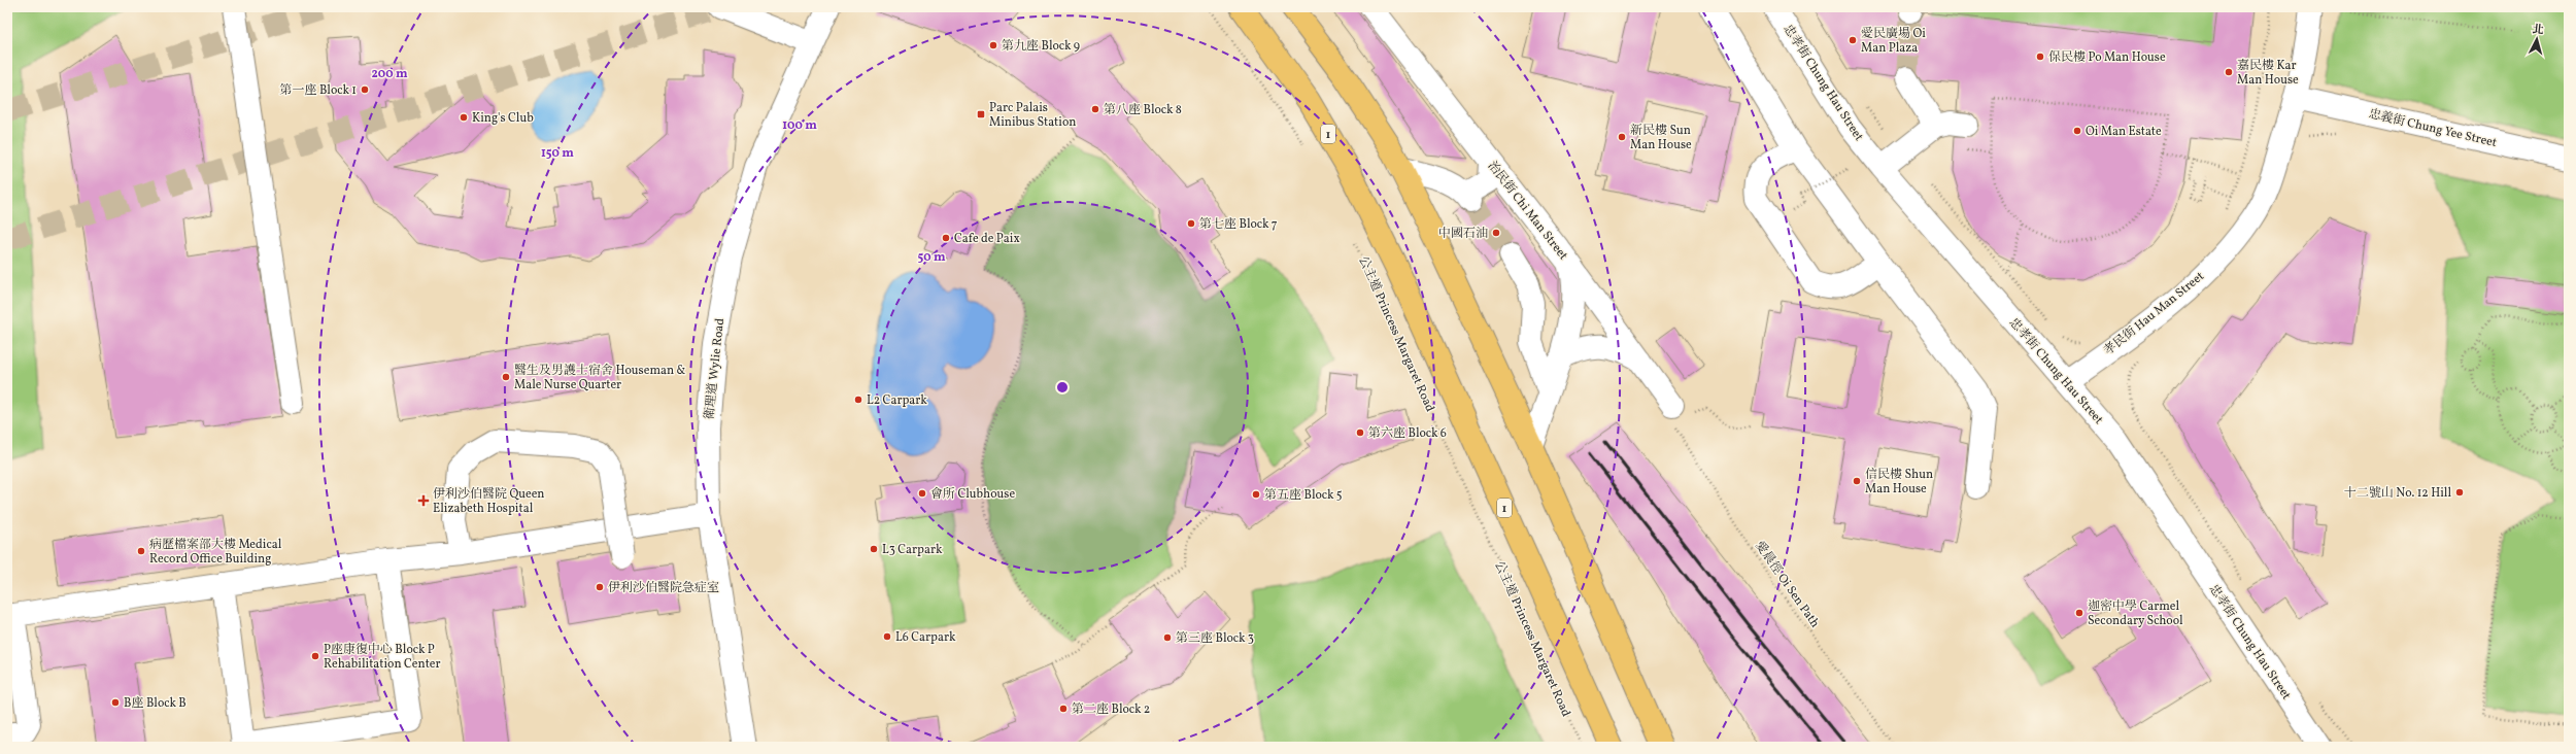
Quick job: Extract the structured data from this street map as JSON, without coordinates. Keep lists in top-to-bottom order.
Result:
{
  "streets": {
    "highway": ["1", "公主道 Princess Margaret Road"],
    "street": [
      "忠孝街 Chung Hau Street",
      "忠義街 Chung Yee Street",
      "治民街 Chi Man Street",
      "孝民街 Hau Man Street",
      "衛理道 Wylie Road"
    ],
    "path": ["愛晨徑 Oi Sen Path"]
  },
  "crossings": [
    ["忠孝街 Chung Hau Street", "孝民街 Hau Man Street"],
    ["忠義街 Chung Yee Street", "孝民街 Hau Man Street"]
  ],
  "places": {
    "other": [
      "愛民廣場 Oi Man Plaza",
      "第九座 Block 9",
      "保民樓 Po Man House",
      "嘉民樓 Kar Man House",
      "第一座 Block 1",
      "第八座 Block 8",
      "King's Club",
      "Oi Man Estate",
      "新民樓 Sun Man House",
      "第七座 Block 7",
      "中國石油",
      "Cafe de Paix",
      "醫生及男護士宿舍 Houseman & Male Nurse Quarter",
      "L2 Carpark",
      "第六座 Block 6",
      "信民樓 Shun Man House",
      "十二號山 No. 12 Hill",
      "會所 Clubhouse",
      "第五座 Block 5",
      "L3 Carpark",
      "病歷檔案部大樓 Medical Record Office Building",
      "伊利沙伯醫院急症室",
      "迦密中學 Carmel Secondary School",
      "L6 Carpark",
      "第三座 Block 3",
      "P座康復中心 Block P Rehabilitation Center",
      "B座 Block B",
      "第二座 Block 2"
    ],
    "transit": ["Parc Palais Minibus Station"],
    "health": ["伊利沙伯醫院 Queen Elizabeth Hospital"]
  },
  "north": "top",
  "rings": [
    "200 m",
    "100 m",
    "150 m",
    "50 m"
  ]
}
